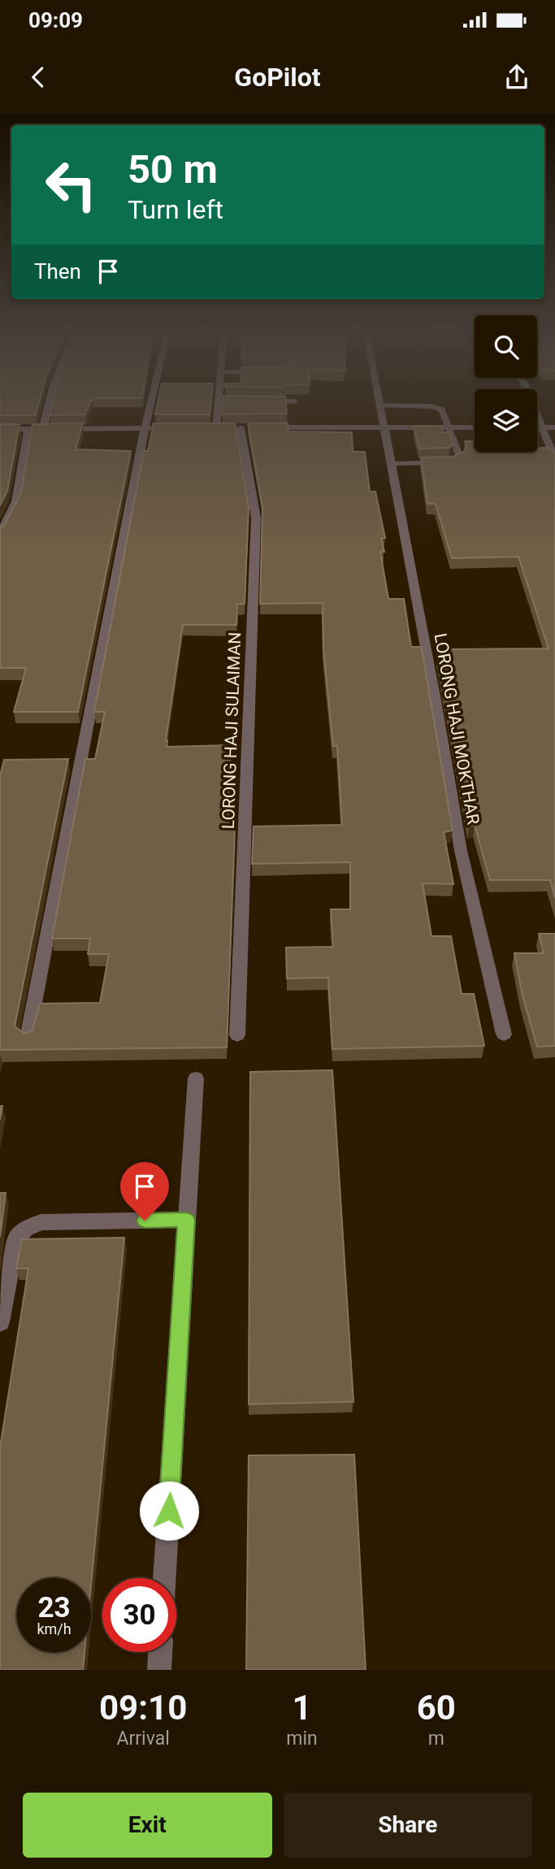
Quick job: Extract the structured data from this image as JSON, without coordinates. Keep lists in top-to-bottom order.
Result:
{
  "streets": {
    "street": ["LORONG HAJI MOKTHAR", "LORONG HAJI SULAIMAN"]
  },
  "page": {
    "status": "09:09",
    "header": "GoPilot",
    "turn": ["50 m", "Turn left"],
    "then": "Then",
    "speed": "23 km/h",
    "limit": "30",
    "eta": [
      "09:10",
      "Arrival",
      "1",
      "min",
      "60",
      "m"
    ],
    "buttons": ["Exit", "Share"]
  }
}
